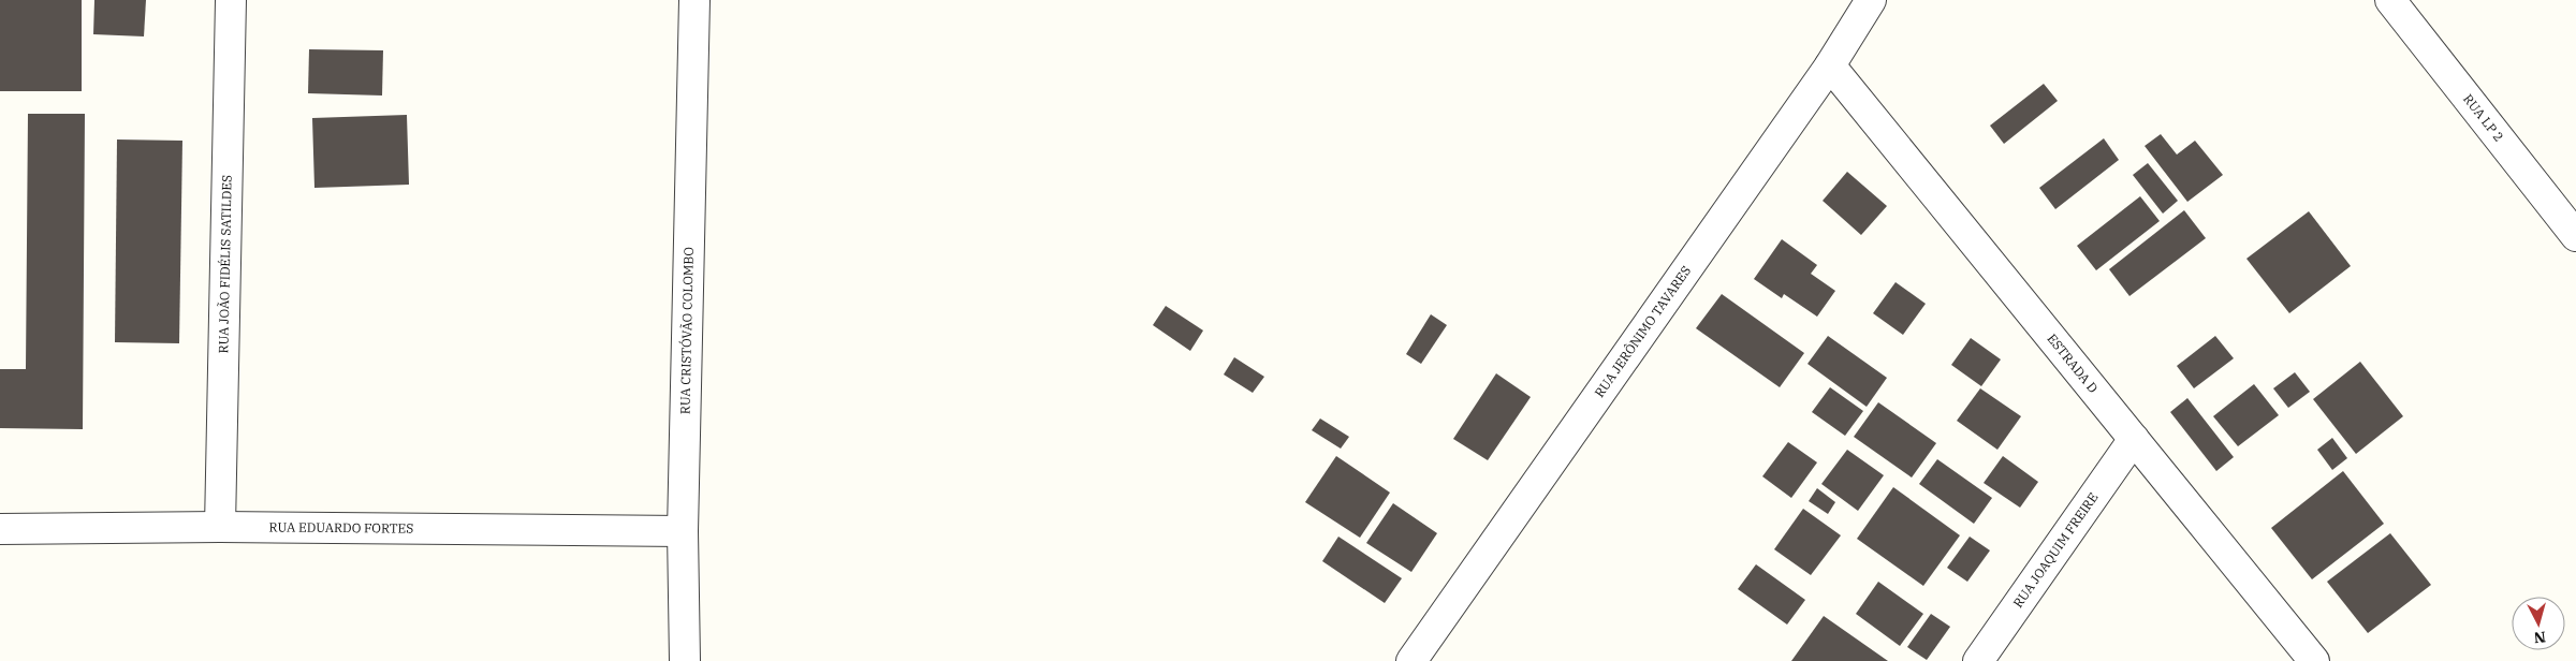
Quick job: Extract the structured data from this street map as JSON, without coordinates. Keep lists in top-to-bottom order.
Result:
{
  "streets": {
    "street": [
      "RUA LP 2",
      "RUA JOÃO FIDÉLIS SATILDES",
      "RUA CRISTÓVÃO COLOMBO",
      "RUA JERÔNIMO TAVARES",
      "ESTRADA D",
      "RUA EDUARDO FORTES",
      "RUA JOAQUIM FREIRE"
    ]
  },
  "crossings": [
    ["RUA JOÃO FIDÉLIS SATILDES", "RUA EDUARDO FORTES"],
    ["RUA CRISTÓVÃO COLOMBO", "RUA EDUARDO FORTES"],
    ["RUA JERÔNIMO TAVARES", "ESTRADA D"],
    ["ESTRADA D", "RUA JOAQUIM FREIRE"]
  ],
  "north": "bottom"
}
